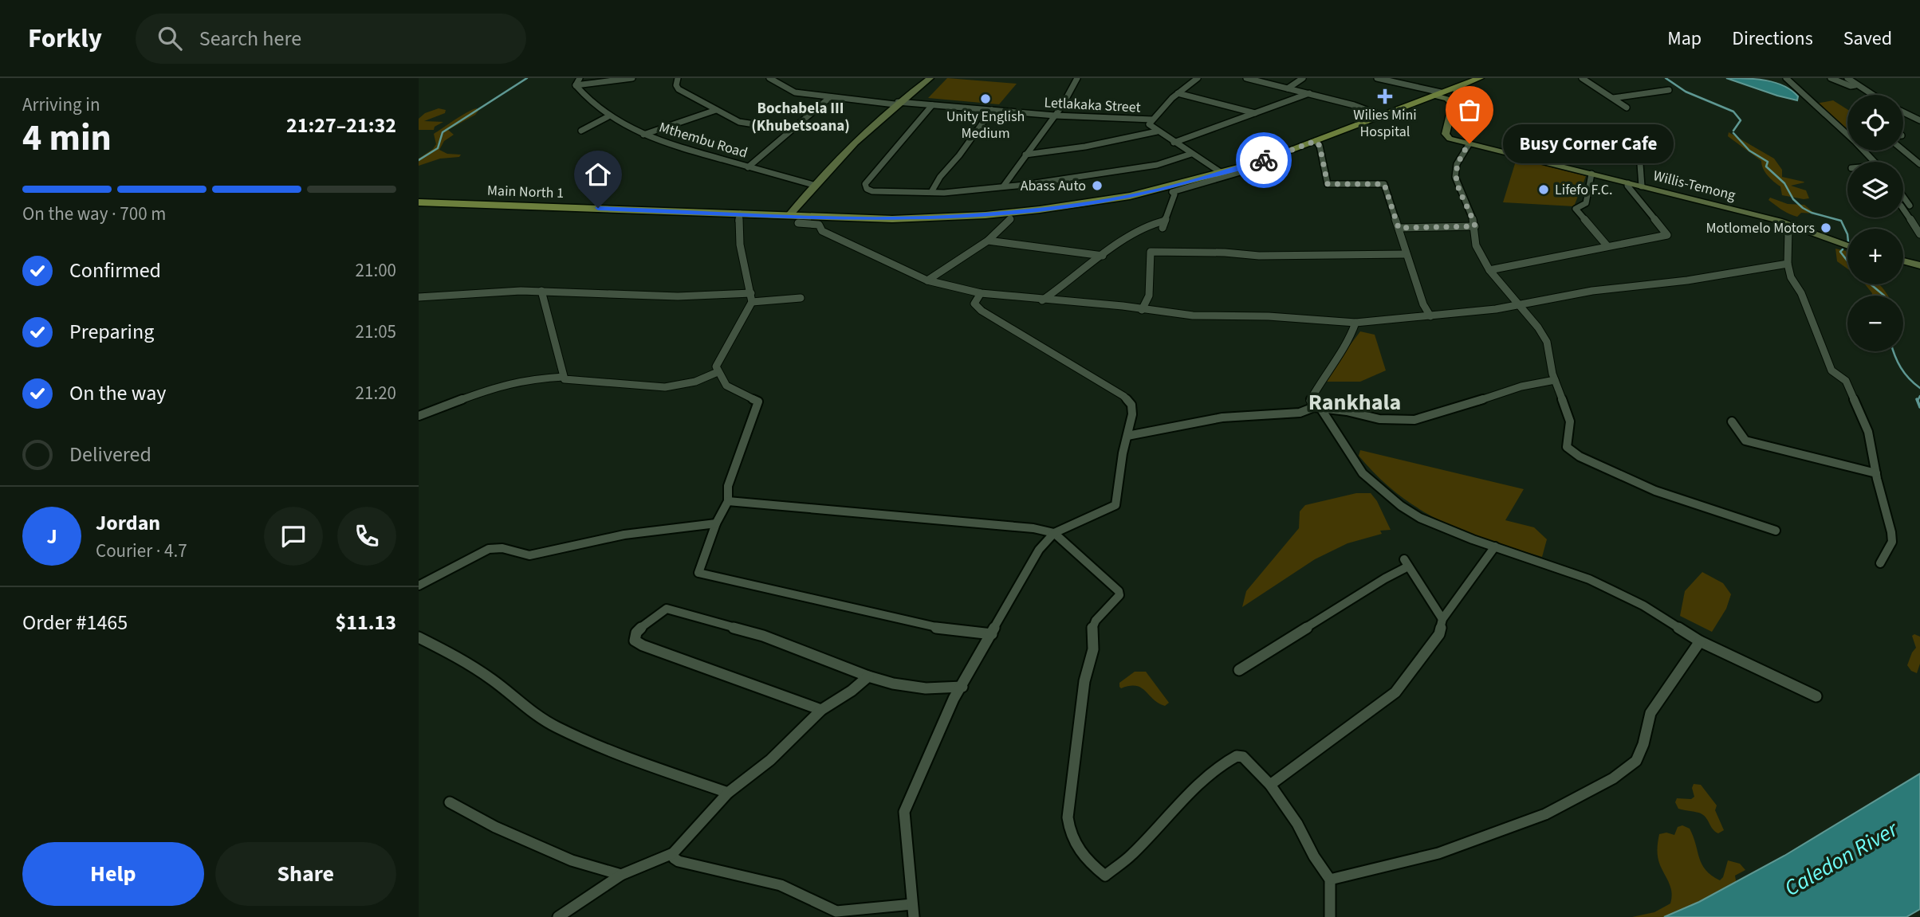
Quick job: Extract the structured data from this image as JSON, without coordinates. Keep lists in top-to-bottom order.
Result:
{
  "streets": {
    "main road": ["Willis-Temong", "Main North 1"],
    "street": ["Letlakaka Street", "Mthembu Road"]
  },
  "districts": ["Bochabela III (Khubetsoana)", "Rankhala"],
  "water": ["Caledon River"],
  "places": {
    "health": ["Wilies Mini Hospital"],
    "other": [
      "Unity English Medium",
      "Busy Corner Cafe",
      "Abass Auto",
      "Lifefo F.C.",
      "Motlomelo Motors"
    ]
  },
  "page": {
    "header": "Forkly",
    "search": "Search here",
    "nav": ["Map", "Directions", "Saved"],
    "heading": ["4 min", "Arriving in", "21:27–21:32"],
    "panel": [
      "Jordan",
      "Courier · 4.7",
      "Order #1465",
      "$11.13"
    ],
    "map_buttons": ["+", "−"],
    "bubble": "Busy Corner Cafe",
    "bar": "On the way · 700 m",
    "list": [
      ["Confirmed", "21:00"],
      ["Preparing", "21:05"],
      ["On the way", "21:20"],
      "Delivered"
    ],
    "round": "J",
    "buttons": ["Help", "Share"]
  }
}
